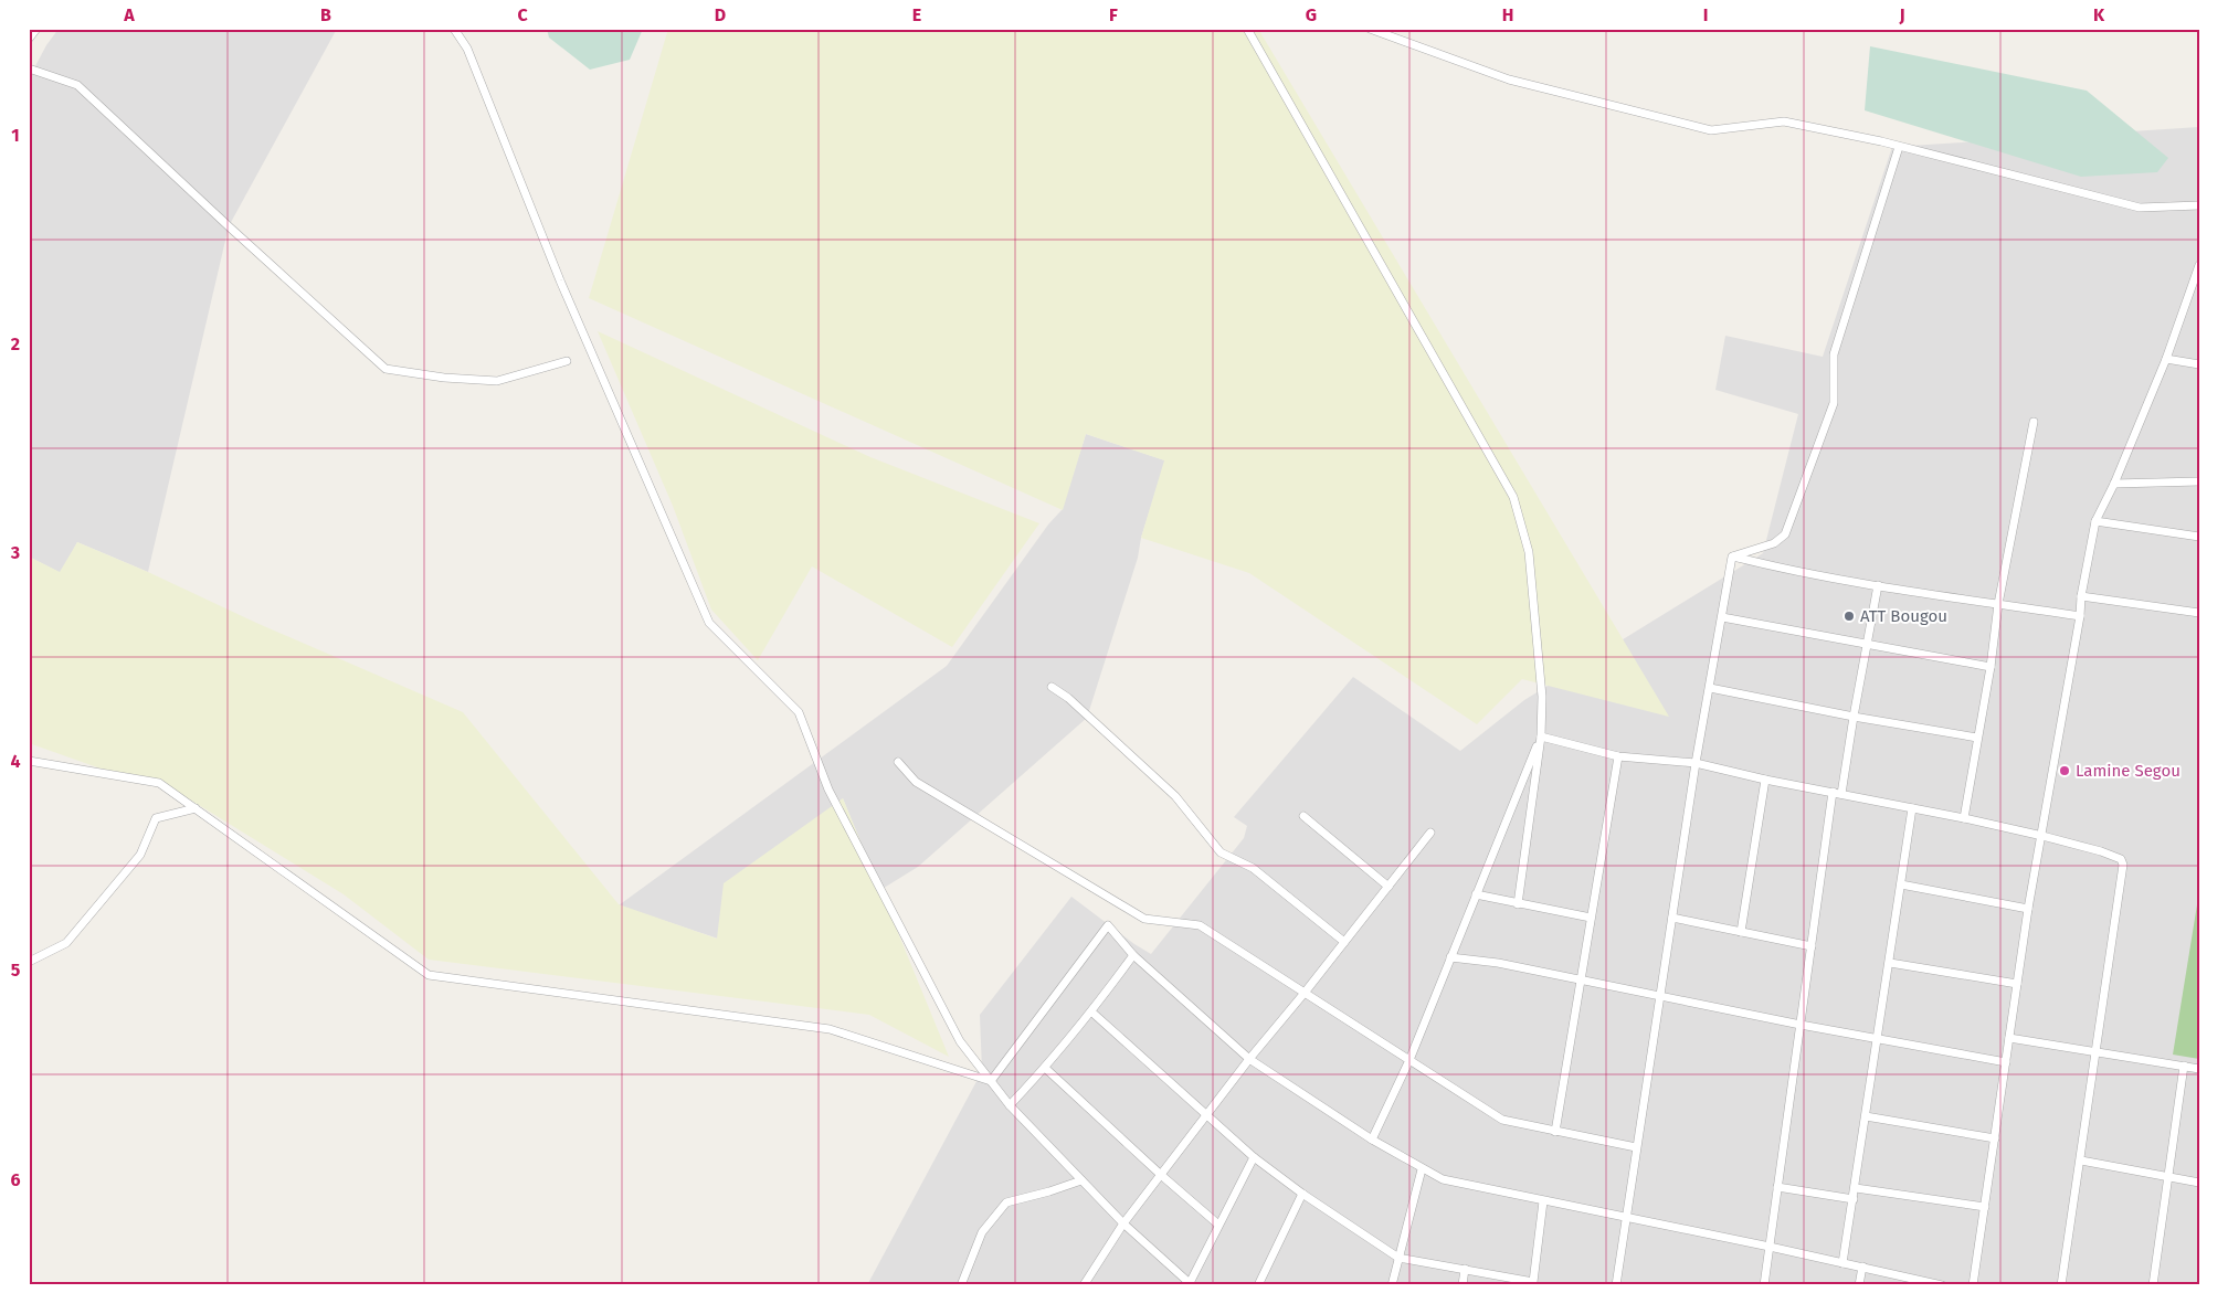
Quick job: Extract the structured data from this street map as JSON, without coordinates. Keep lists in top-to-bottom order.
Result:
{
  "places": ["ATT Bougou", "Lamine Segou"],
  "grid": {
    "columns": [
      "A",
      "B",
      "C",
      "D",
      "E",
      "F",
      "G",
      "H",
      "I",
      "J",
      "K"
    ],
    "rows": [
      "1",
      "2",
      "3",
      "4",
      "5",
      "6"
    ]
  }
}
